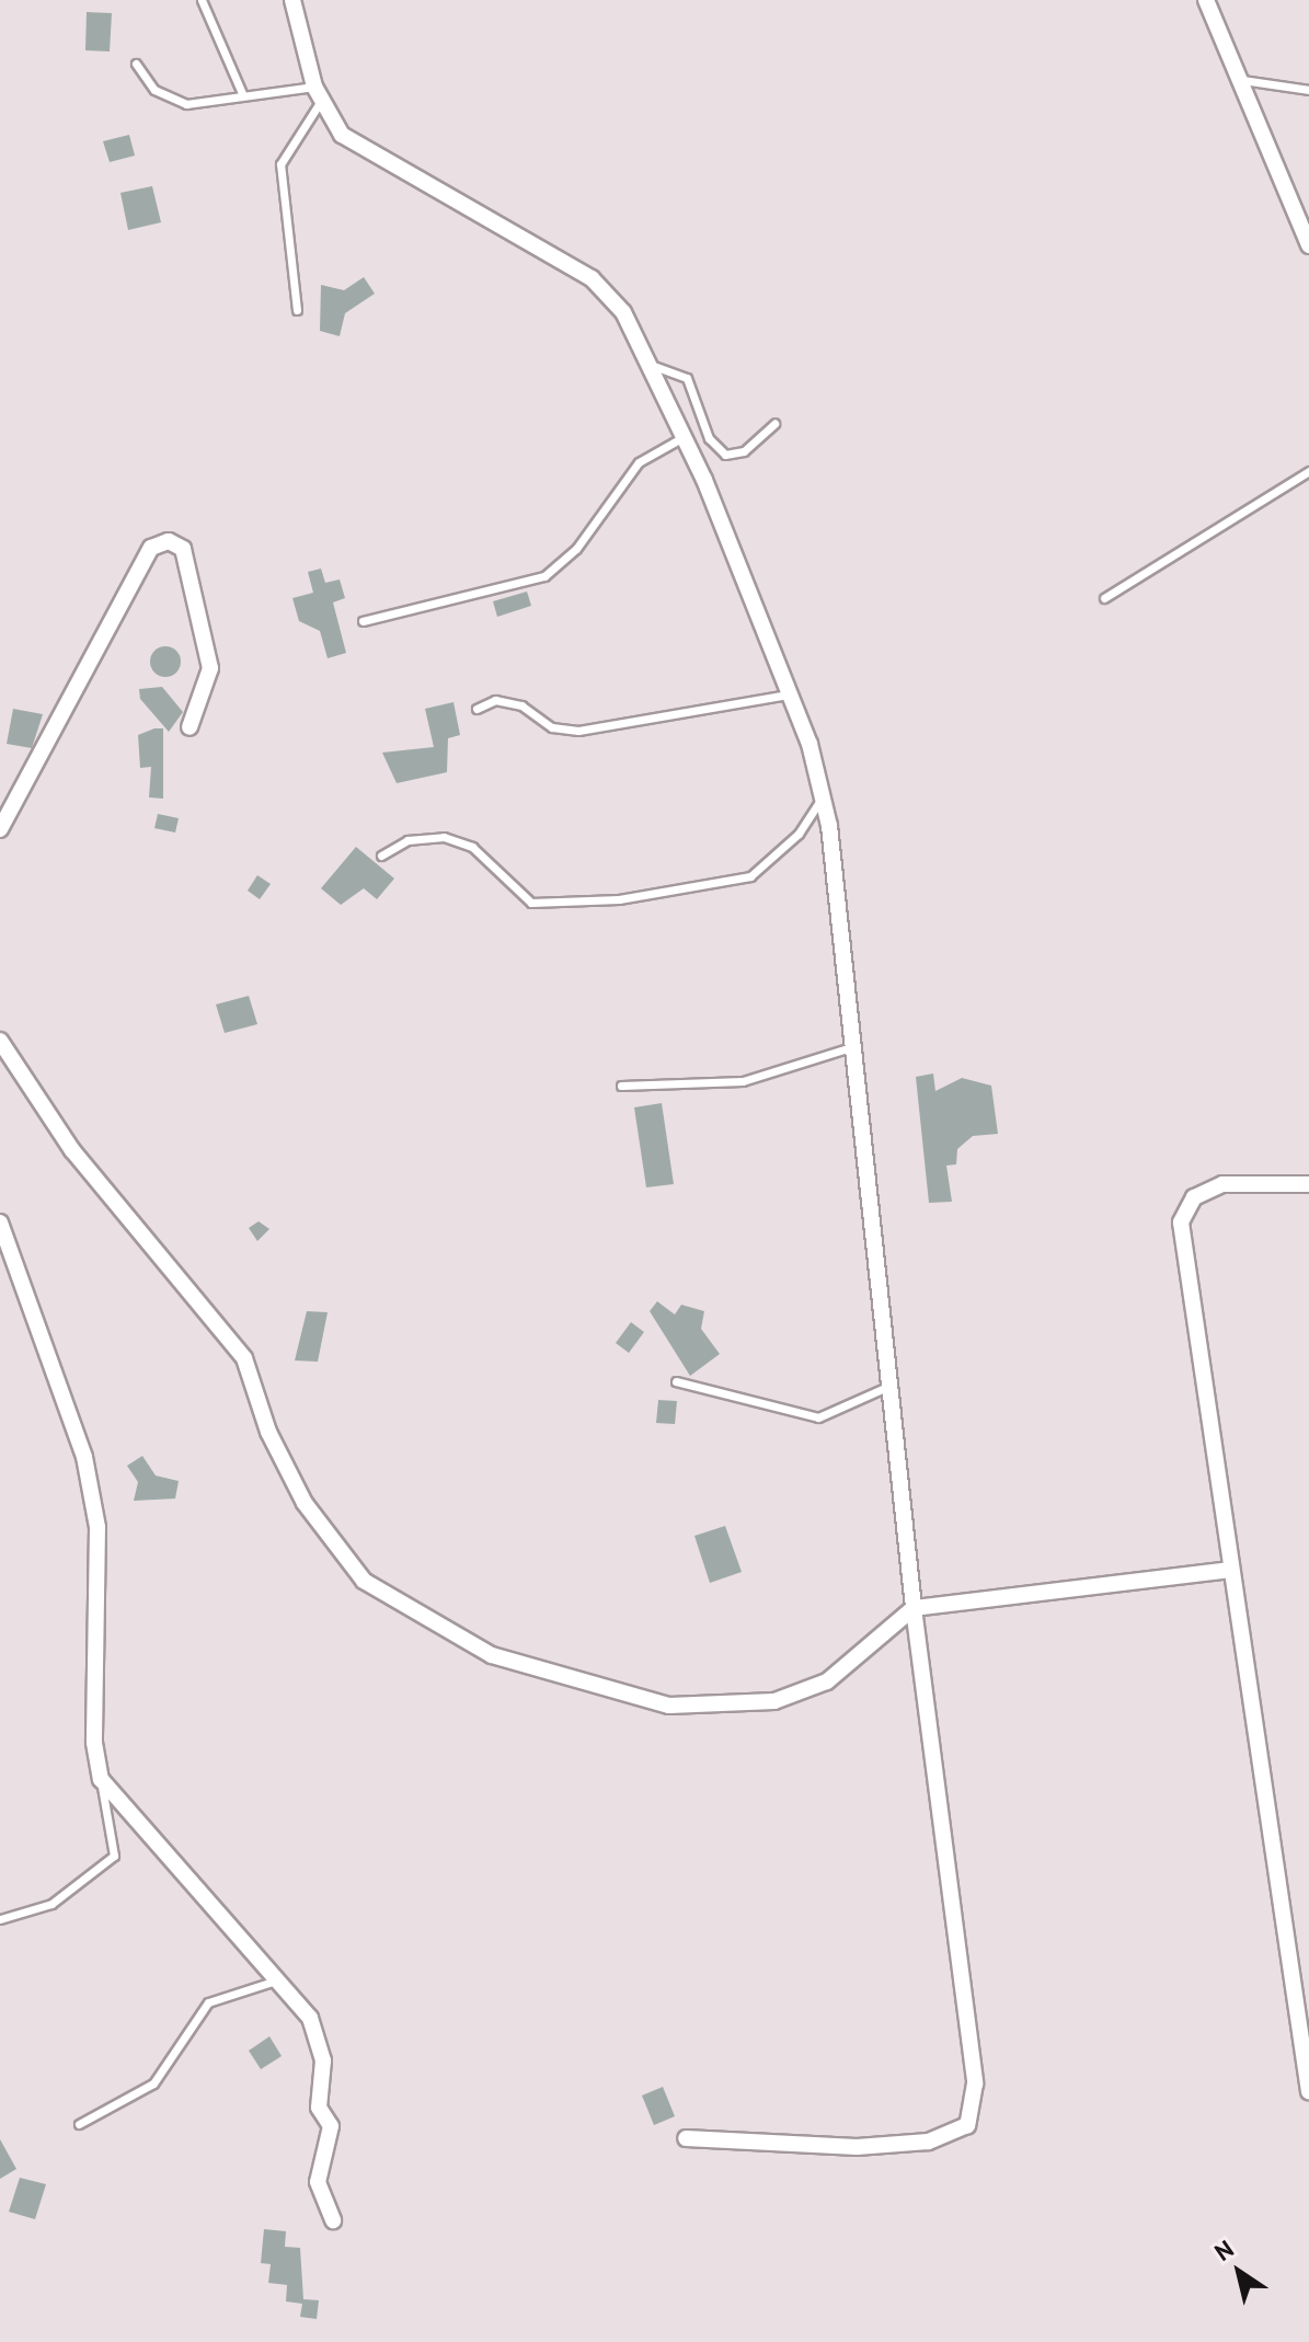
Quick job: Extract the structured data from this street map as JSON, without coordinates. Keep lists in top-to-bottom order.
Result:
{
  "north": "top left"
}
